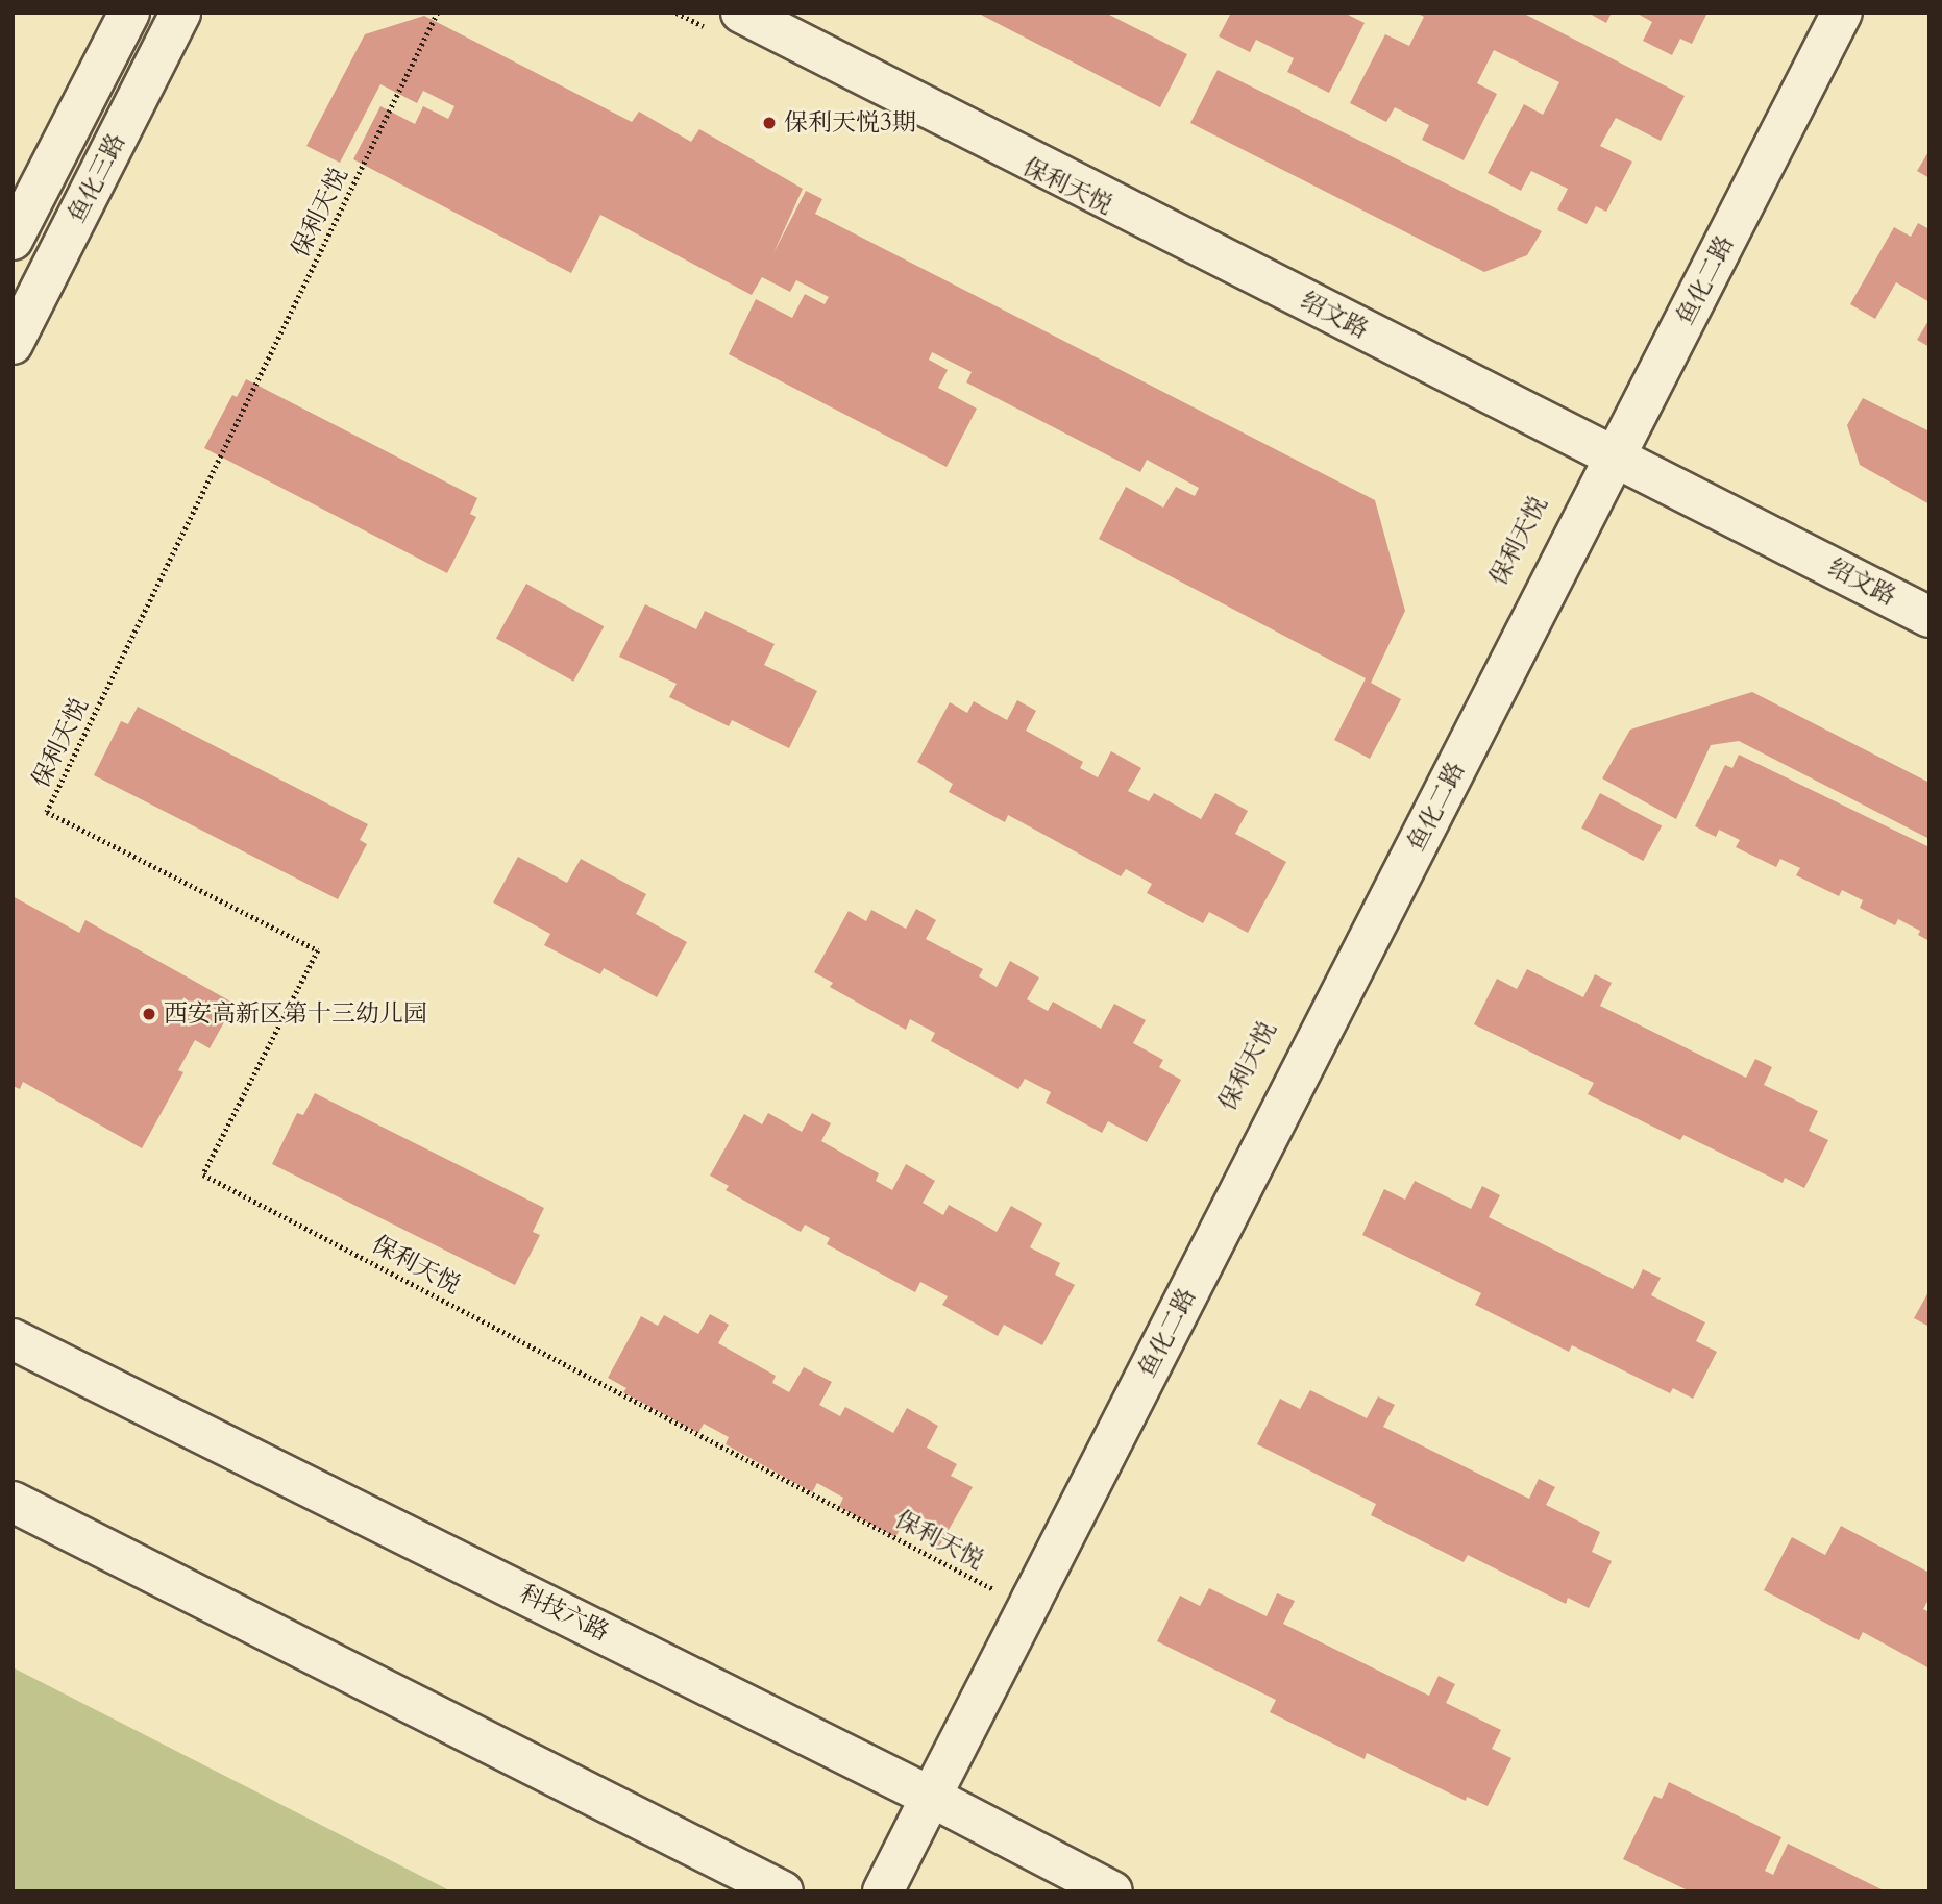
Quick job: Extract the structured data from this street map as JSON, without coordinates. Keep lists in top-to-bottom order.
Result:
{
  "streets": {
    "street": [
      "鱼化三路",
      "鱼化二路",
      "绍文路",
      "科技六路"
    ],
    "path": ["保利天悦"]
  },
  "crossings": [
    ["保利天悦", "鱼化二路"],
    ["鱼化二路", "绍文路"],
    ["鱼化二路", "科技六路"]
  ],
  "places": ["保利天悦3期", "西安高新区第十三幼儿园"]
}
